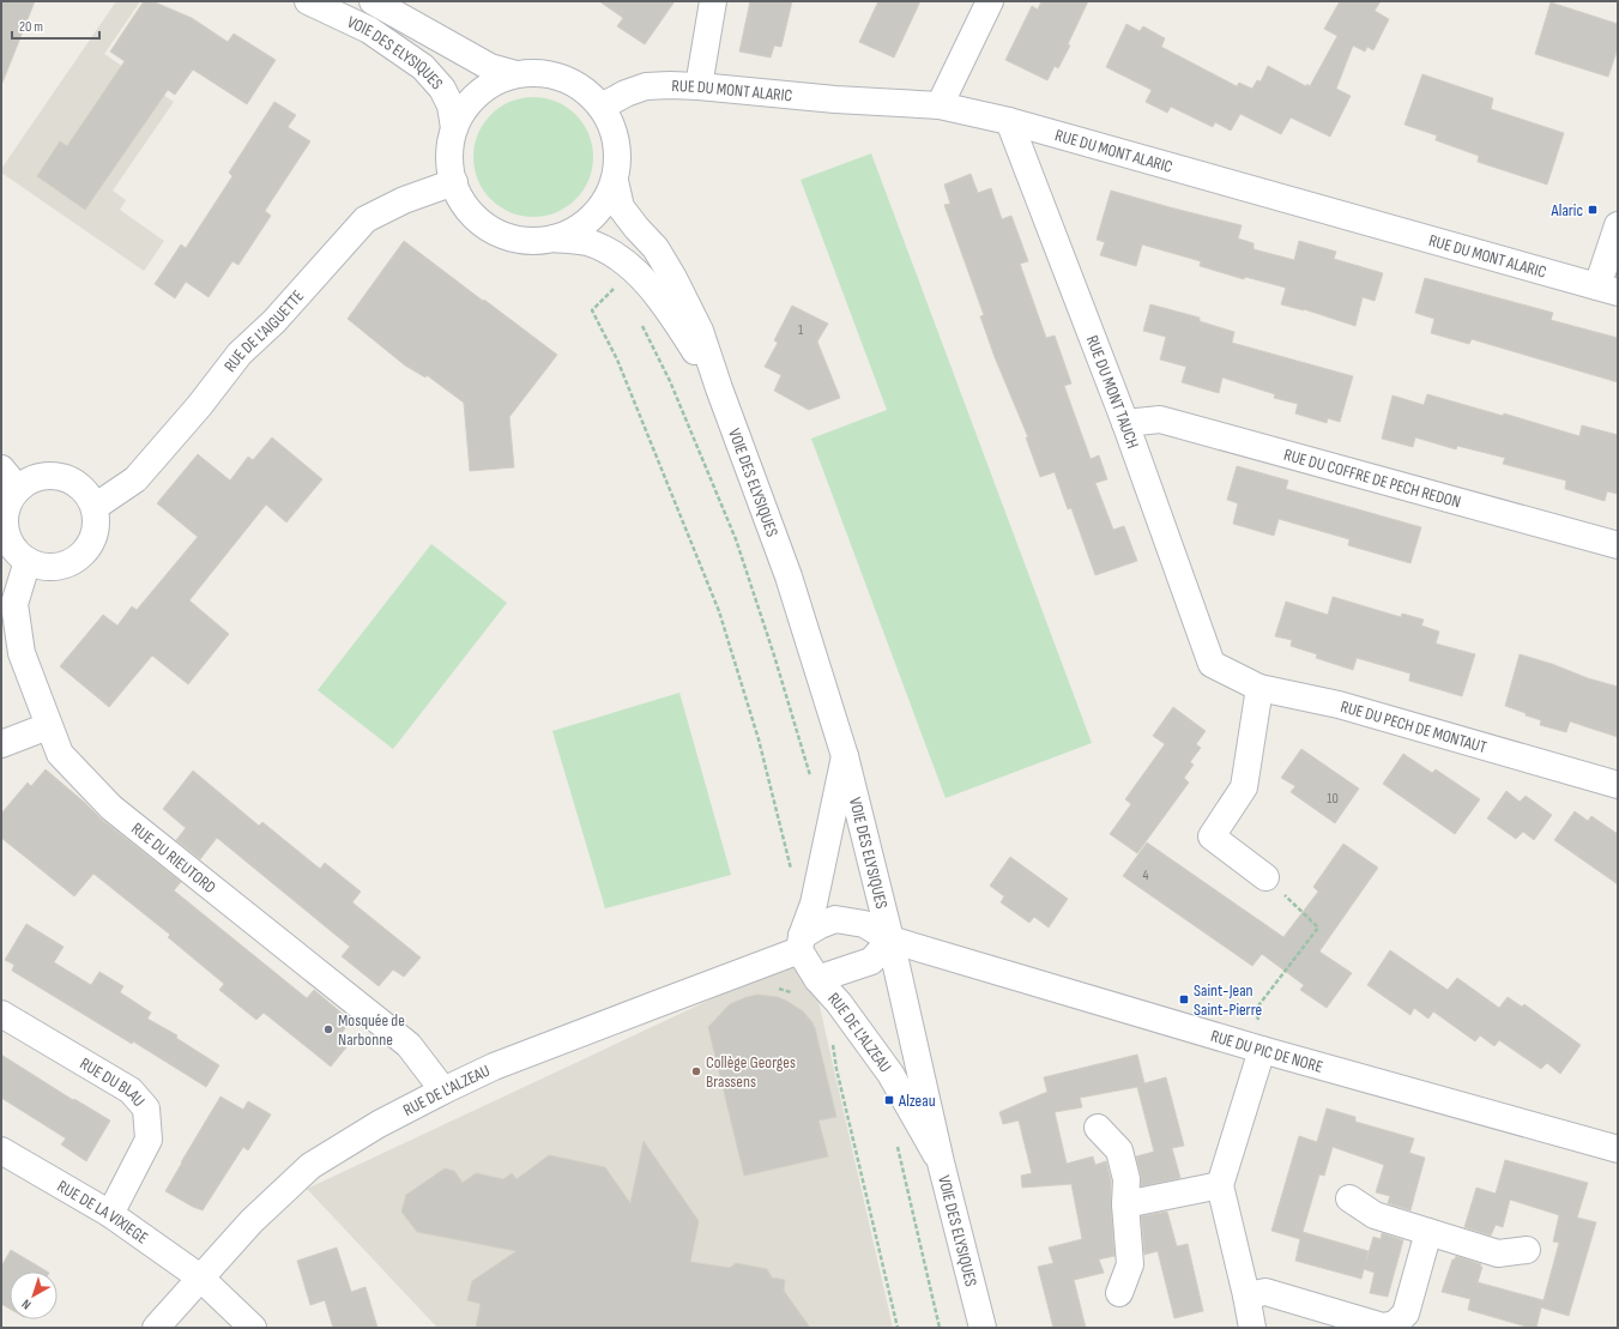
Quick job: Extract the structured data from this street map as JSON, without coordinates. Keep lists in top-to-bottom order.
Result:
{
  "streets": {
    "street": [
      "VOIE DES ELYSIQUES",
      "RUE DU MONT ALARIC",
      "RUE DE L'AIGUETTE",
      "RUE DU MONT TAUCH",
      "RUE DU COFFRE DE PECH REDON",
      "RUE DU PECH DE MONTAUT",
      "RUE DU RIEUTORD",
      "RUE DE L'ALZEAU",
      "RUE DU PIC DE NORE",
      "RUE DU BLAU",
      "RUE DE LA VIXIEGE"
    ]
  },
  "crossings": [
    ["VOIE DES ELYSIQUES", "RUE DU MONT ALARIC"],
    ["VOIE DES ELYSIQUES", "RUE DE L'AIGUETTE"],
    ["VOIE DES ELYSIQUES", "RUE DE L'ALZEAU"],
    ["VOIE DES ELYSIQUES", "RUE DU PIC DE NORE"],
    ["RUE DU MONT ALARIC", "RUE DE L'AIGUETTE"],
    ["RUE DU MONT ALARIC", "RUE DU MONT TAUCH"],
    ["RUE DE L'AIGUETTE", "RUE DU RIEUTORD"],
    ["RUE DU MONT TAUCH", "RUE DU COFFRE DE PECH REDON"],
    ["RUE DU MONT TAUCH", "RUE DU PECH DE MONTAUT"],
    ["RUE DU RIEUTORD", "RUE DE L'ALZEAU"],
    ["RUE DE L'ALZEAU", "RUE DU PIC DE NORE"],
    ["RUE DE L'ALZEAU", "RUE DE LA VIXIEGE"],
    ["RUE DU BLAU", "RUE DE LA VIXIEGE"]
  ],
  "places": {
    "transit": ["Alaric", "Saint-Jean Saint-Pierre", "Alzeau"],
    "other": ["Mosquée de Narbonne", "Collège Georges Brassens"]
  },
  "house_numbers": ["1", "10", "4"],
  "scale_bar": "20 m",
  "north": "bottom left"
}
